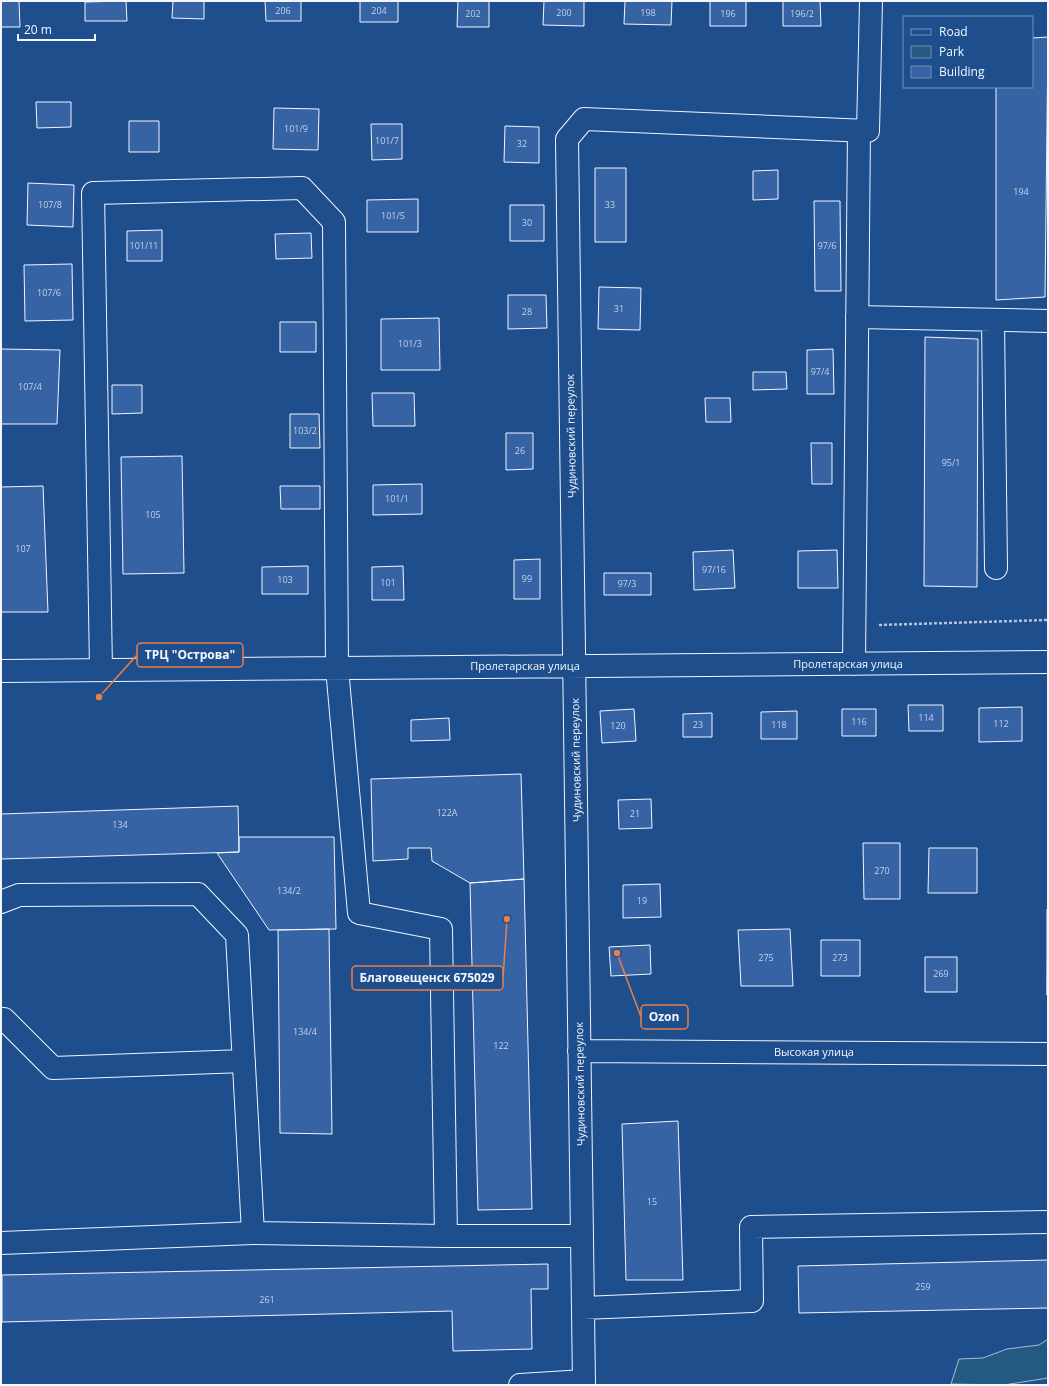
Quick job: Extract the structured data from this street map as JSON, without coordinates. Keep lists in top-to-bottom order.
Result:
{
  "streets": {
    "street": ["Чудиновский переулок", "Пролетарская улица", "Высокая улица"]
  },
  "crossings": [
    ["Чудиновский переулок", "Пролетарская улица"],
    ["Чудиновский переулок", "Высокая улица"]
  ],
  "places": ["ТРЦ \"Острова\"", "Благовещенск 675029", "Ozon"],
  "house_numbers": [
    "206",
    "204",
    "200",
    "198",
    "202",
    "196",
    "196/2",
    "101/9",
    "101/7",
    "32",
    "194",
    "107/8",
    "33",
    "101/5",
    "30",
    "101/11",
    "97/6",
    "107/6",
    "31",
    "28",
    "101/3",
    "97/4",
    "107/4",
    "103/2",
    "26",
    "95/1",
    "101/1",
    "105",
    "107",
    "97/16",
    "99",
    "103",
    "101",
    "97/3",
    "114",
    "116",
    "112",
    "23",
    "118",
    "120",
    "122А",
    "21",
    "134",
    "270",
    "134/2",
    "19",
    "275",
    "273",
    "269",
    "134/4",
    "122",
    "15",
    "259",
    "261"
  ],
  "legend": ["Road", "Park", "Building"],
  "scale_bar": "20 m"
}
